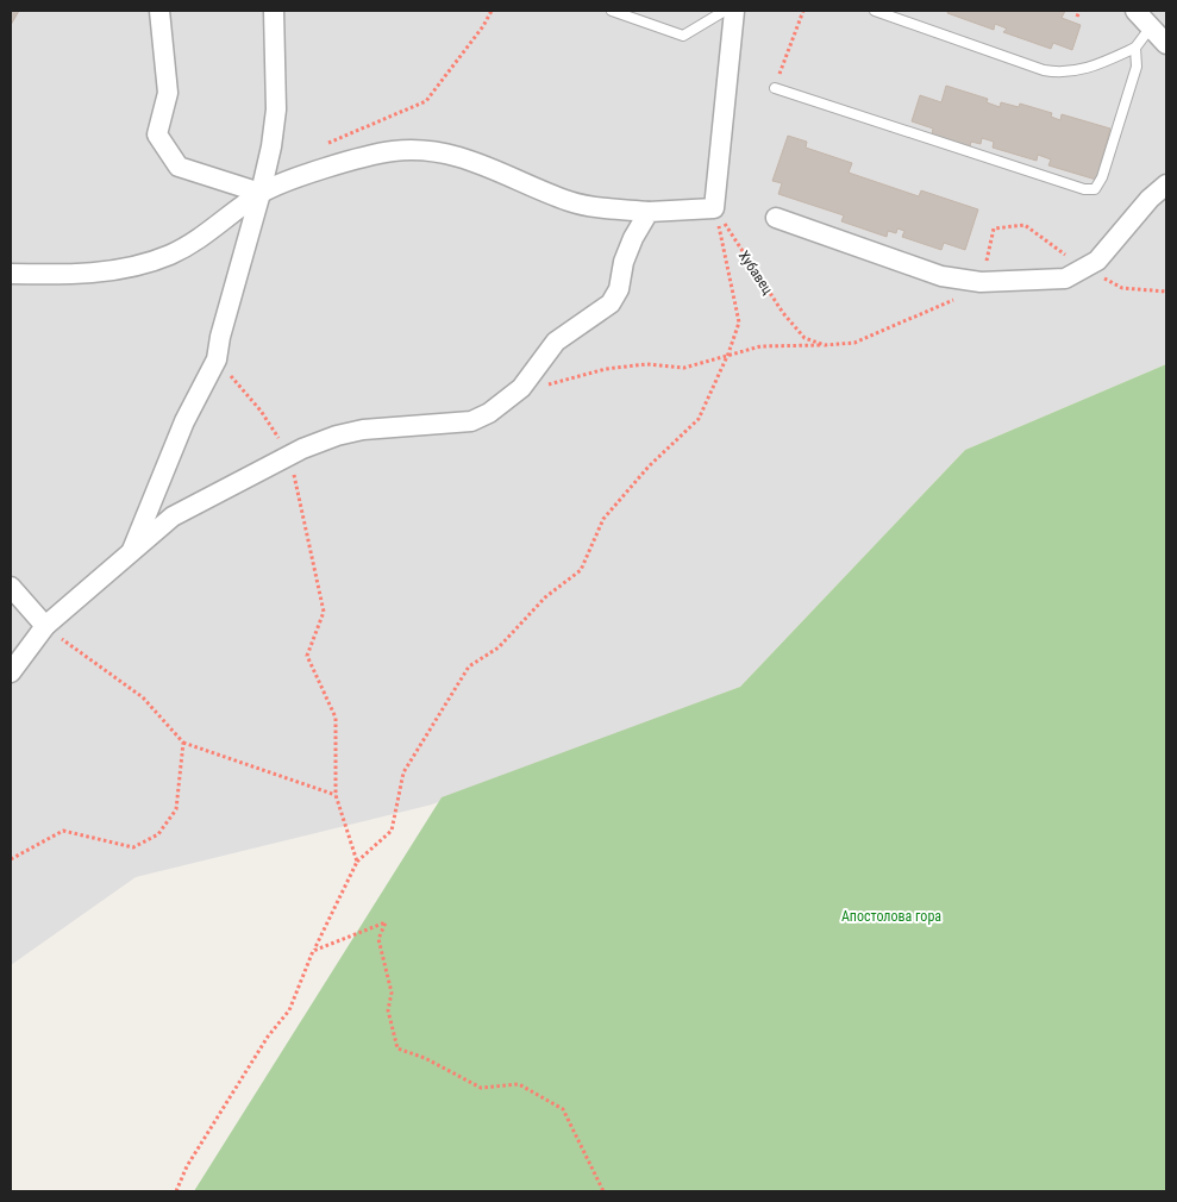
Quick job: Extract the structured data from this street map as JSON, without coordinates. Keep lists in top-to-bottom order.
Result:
{
  "streets": {
    "path": ["Хубавец"]
  },
  "parks": ["Апостолова гора"]
}
